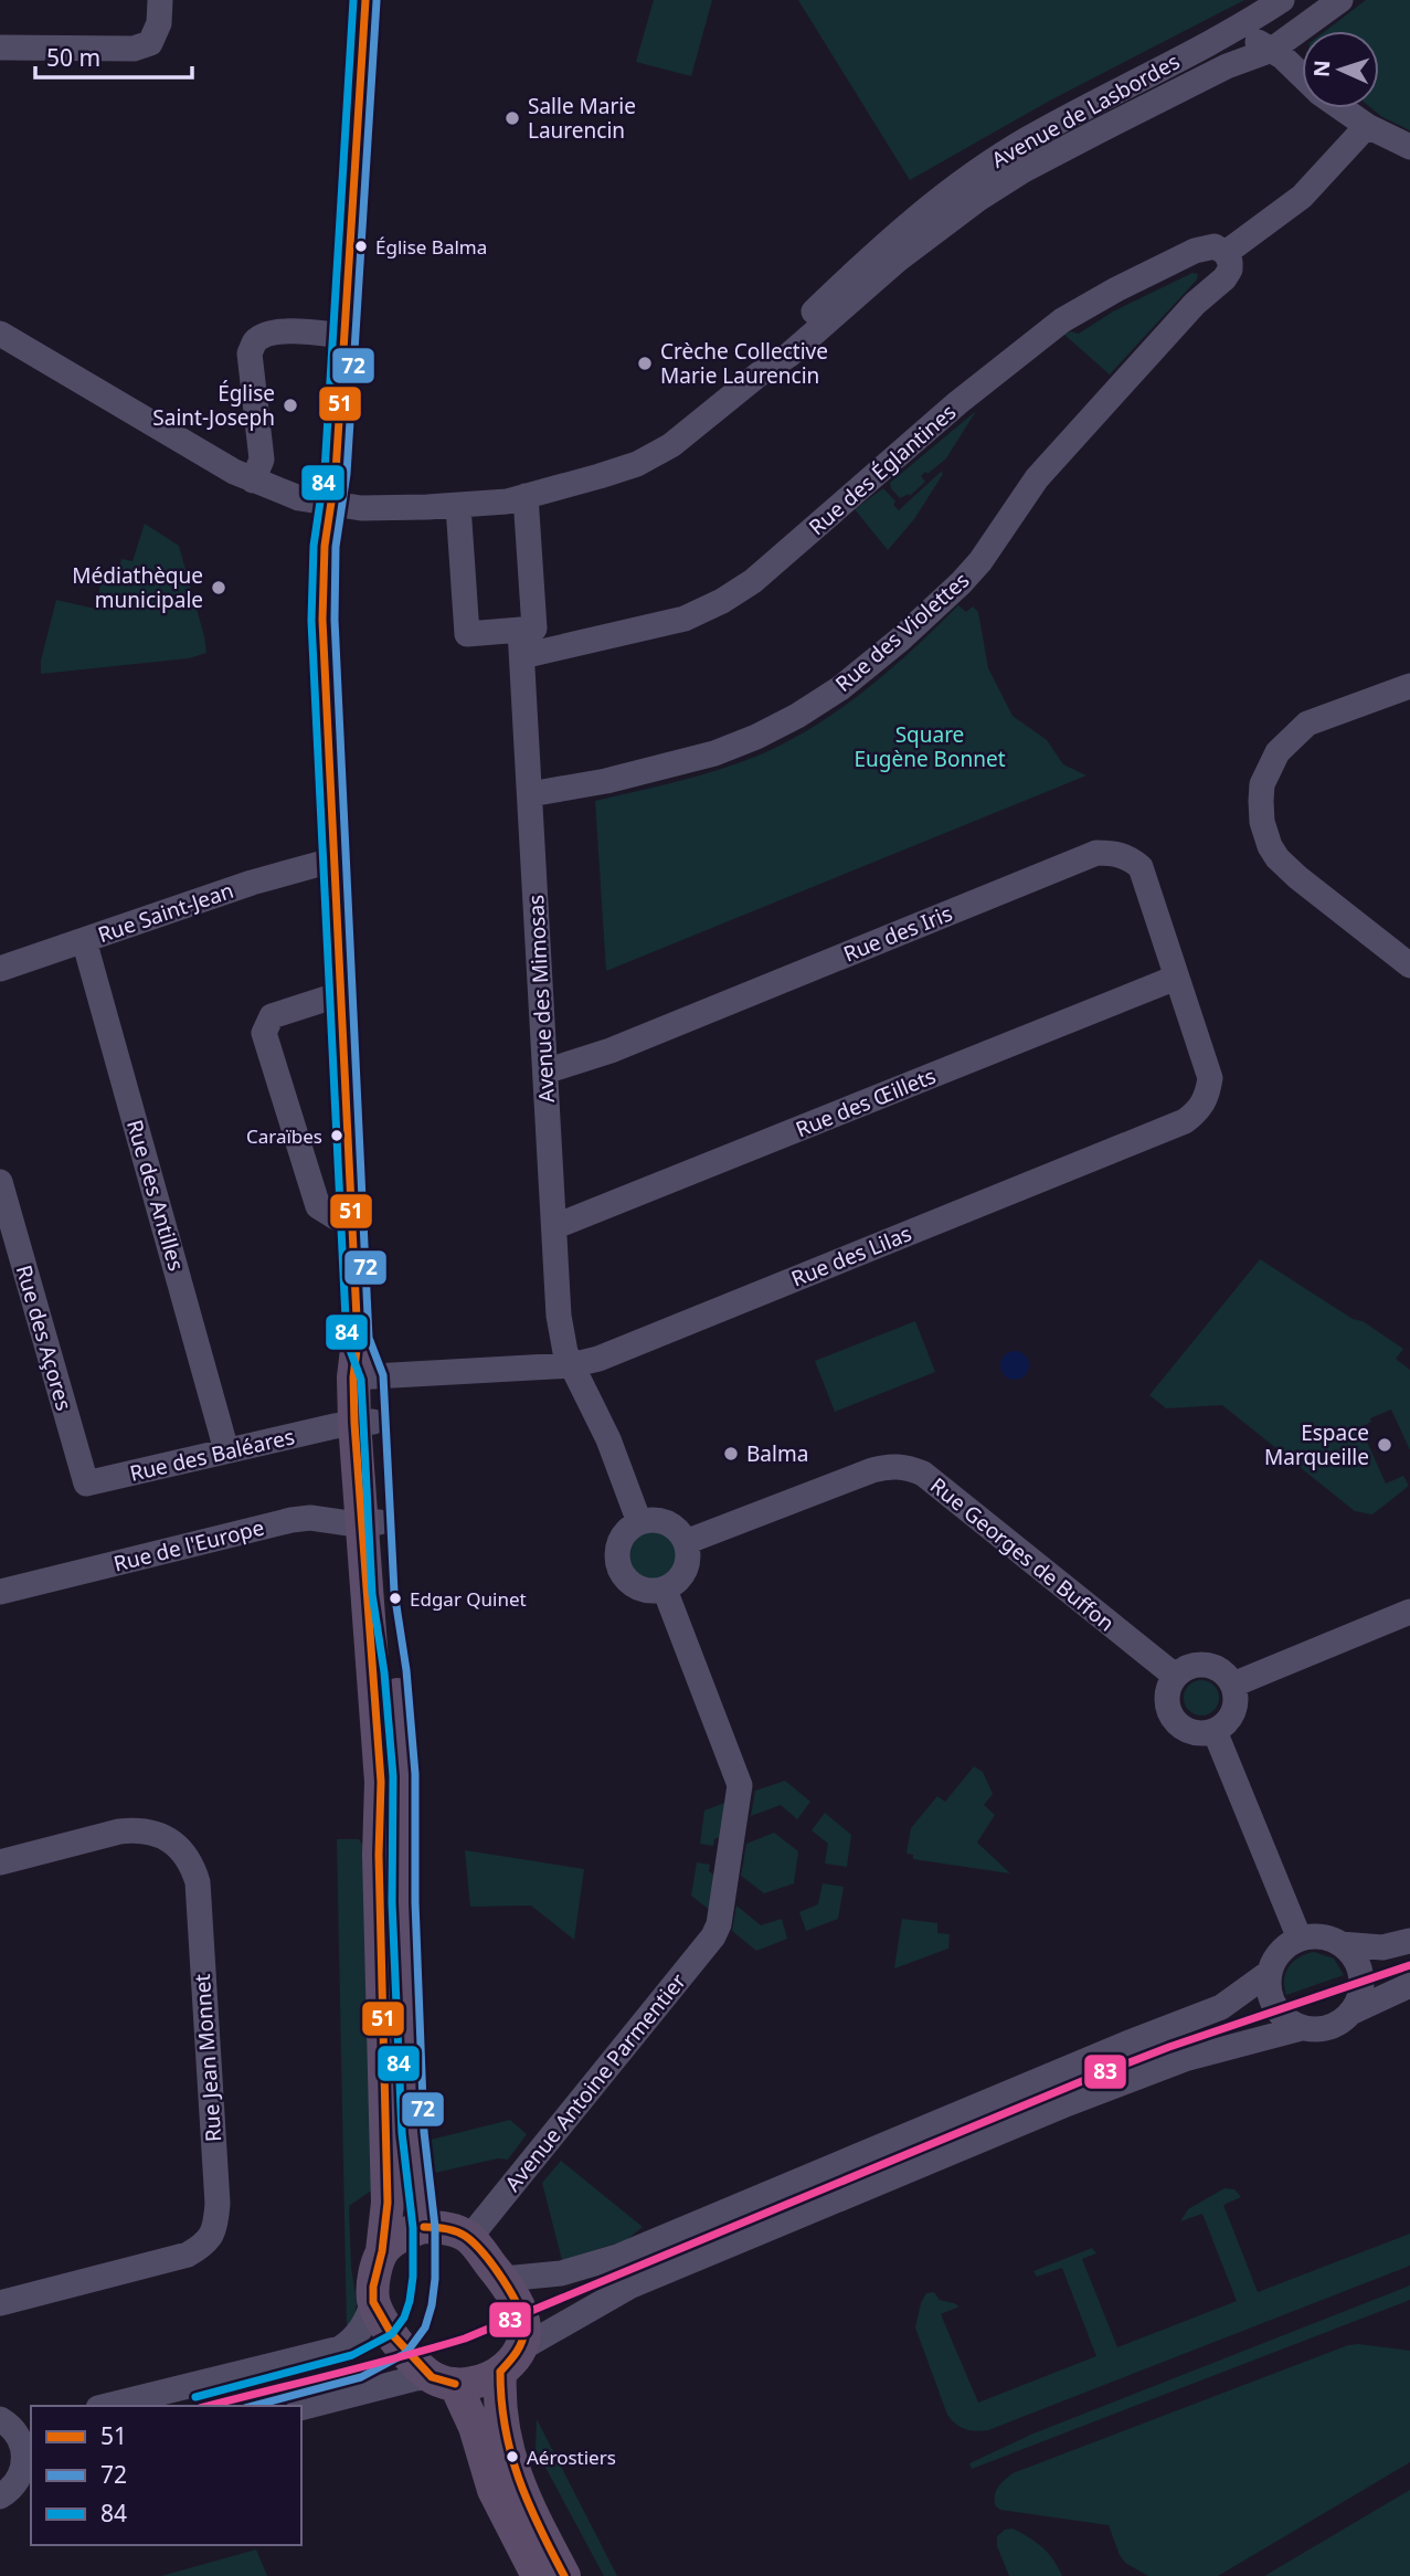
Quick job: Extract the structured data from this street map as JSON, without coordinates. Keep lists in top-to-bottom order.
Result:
{
  "streets": {
    "street": [
      "Avenue de Lasbordes",
      "Rue des Églantines",
      "Rue des Violettes",
      "Rue Saint-Jean",
      "Rue des Iris",
      "Avenue des Mimosas",
      "Rue des Œillets",
      "Rue des Antilles",
      "Rue des Lilas",
      "Rue des Açores",
      "Rue des Baléares",
      "Rue de l'Europe",
      "Rue Georges de Buffon",
      "Rue Jean Monnet",
      "Avenue Antoine Parmentier"
    ]
  },
  "crossings": [
    ["Rue des Églantines", "Rue des Violettes"],
    ["Rue des Églantines", "Avenue des Mimosas"],
    ["Rue des Violettes", "Avenue des Mimosas"],
    ["Rue Saint-Jean", "Rue des Antilles"],
    ["Rue des Iris", "Avenue des Mimosas"],
    ["Rue des Iris", "Rue des Œillets"],
    ["Rue des Iris", "Rue des Lilas"],
    ["Avenue des Mimosas", "Rue des Œillets"],
    ["Avenue des Mimosas", "Rue des Lilas"],
    ["Rue des Œillets", "Rue des Lilas"],
    ["Rue des Antilles", "Rue des Baléares"],
    ["Rue des Açores", "Rue des Baléares"],
    ["Rue Georges de Buffon", "Avenue Antoine Parmentier"]
  ],
  "parks": ["Square Eugène Bonnet"],
  "places": [
    "Salle Marie Laurencin",
    "Église Balma",
    "Crèche Collective Marie Laurencin",
    "Église Saint-Joseph",
    "Médiathèque municipale",
    "Caraïbes",
    "Espace Marqueille",
    "Balma",
    "Edgar Quinet",
    "Aérostiers"
  ],
  "lines": [
    "transit line 51",
    "transit line 84",
    "transit line 72",
    "transit line 83"
  ],
  "legend": ["51", "72", "84"],
  "scale_bar": "50 m",
  "north": "left"
}
